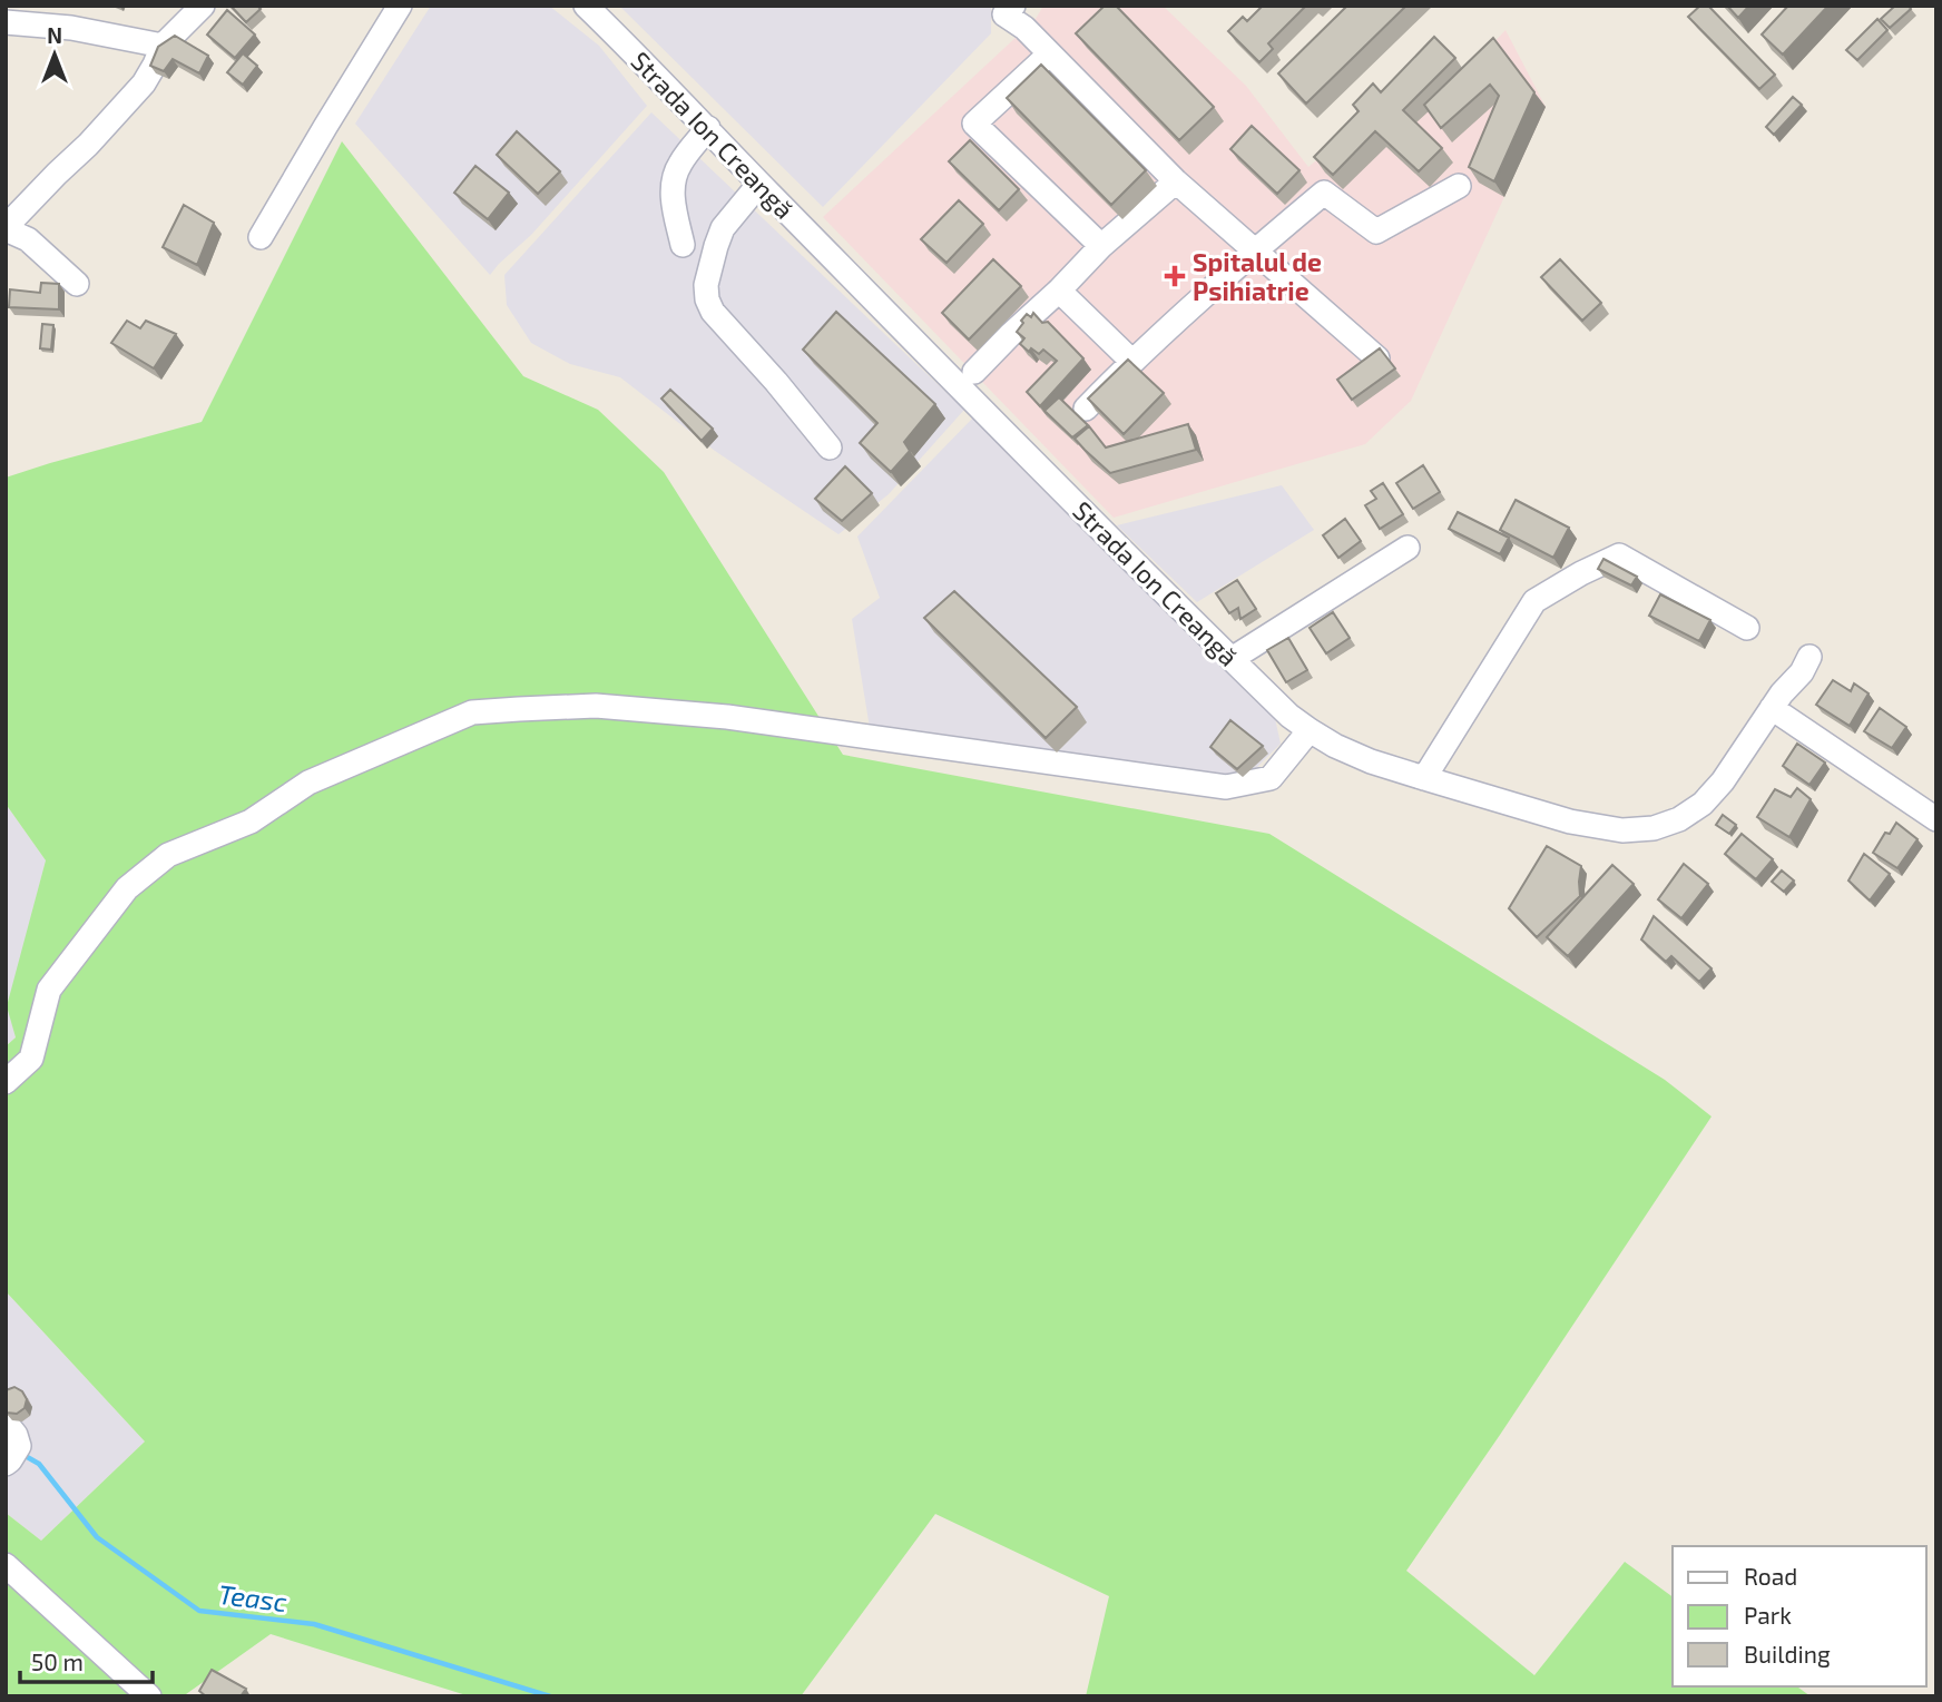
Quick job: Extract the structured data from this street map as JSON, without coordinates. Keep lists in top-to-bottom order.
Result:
{
  "streets": {
    "street": ["Strada Ion Creangă"]
  },
  "water": ["Teasc"],
  "places": {
    "health": ["Spitalul de Psihiatrie"]
  },
  "legend": ["Road", "Park", "Building"],
  "scale_bar": "50 m",
  "north": "top"
}
